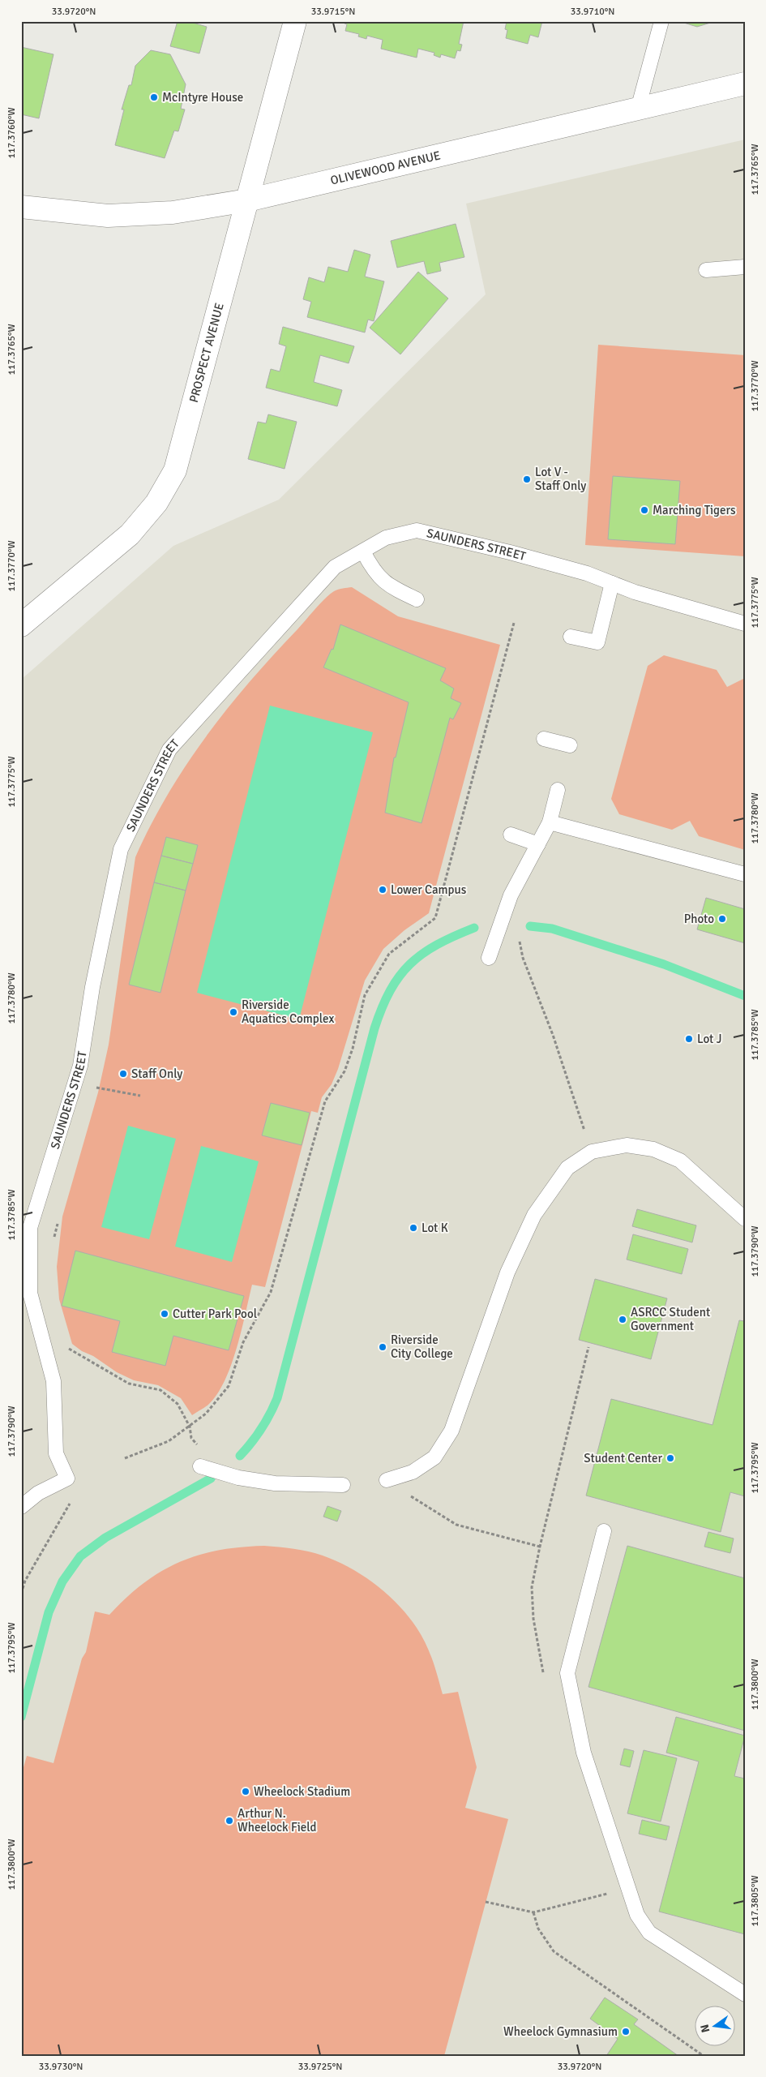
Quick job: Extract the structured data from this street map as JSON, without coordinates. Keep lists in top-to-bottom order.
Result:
{
  "streets": {
    "main road": ["OLIVEWOOD AVENUE", "PROSPECT AVENUE"],
    "lane": ["SAUNDERS STREET"]
  },
  "crossings": [
    ["OLIVEWOOD AVENUE", "PROSPECT AVENUE"]
  ],
  "places": [
    "McIntyre House",
    "Lot V - Staff Only",
    "Marching Tigers",
    "Lower Campus",
    "Photo",
    "Riverside Aquatics Complex",
    "Lot J",
    "Staff Only",
    "Lot K",
    "Cutter Park Pool",
    "ASRCC Student Government",
    "Riverside City College",
    "Student Center",
    "Wheelock Stadium",
    "Arthur N. Wheelock Field",
    "Wheelock Gymnasium"
  ],
  "north": "left",
  "coordinates": [
    "33.9720°N",
    "33.9715°N",
    "33.9710°N",
    "117.3760°W",
    "117.3765°W",
    "117.3770°W",
    "117.3775°W",
    "117.3780°W",
    "117.3785°W",
    "117.3790°W",
    "117.3795°W",
    "117.3800°W",
    "117.3805°W",
    "33.9730°N",
    "33.9725°N"
  ]
}
